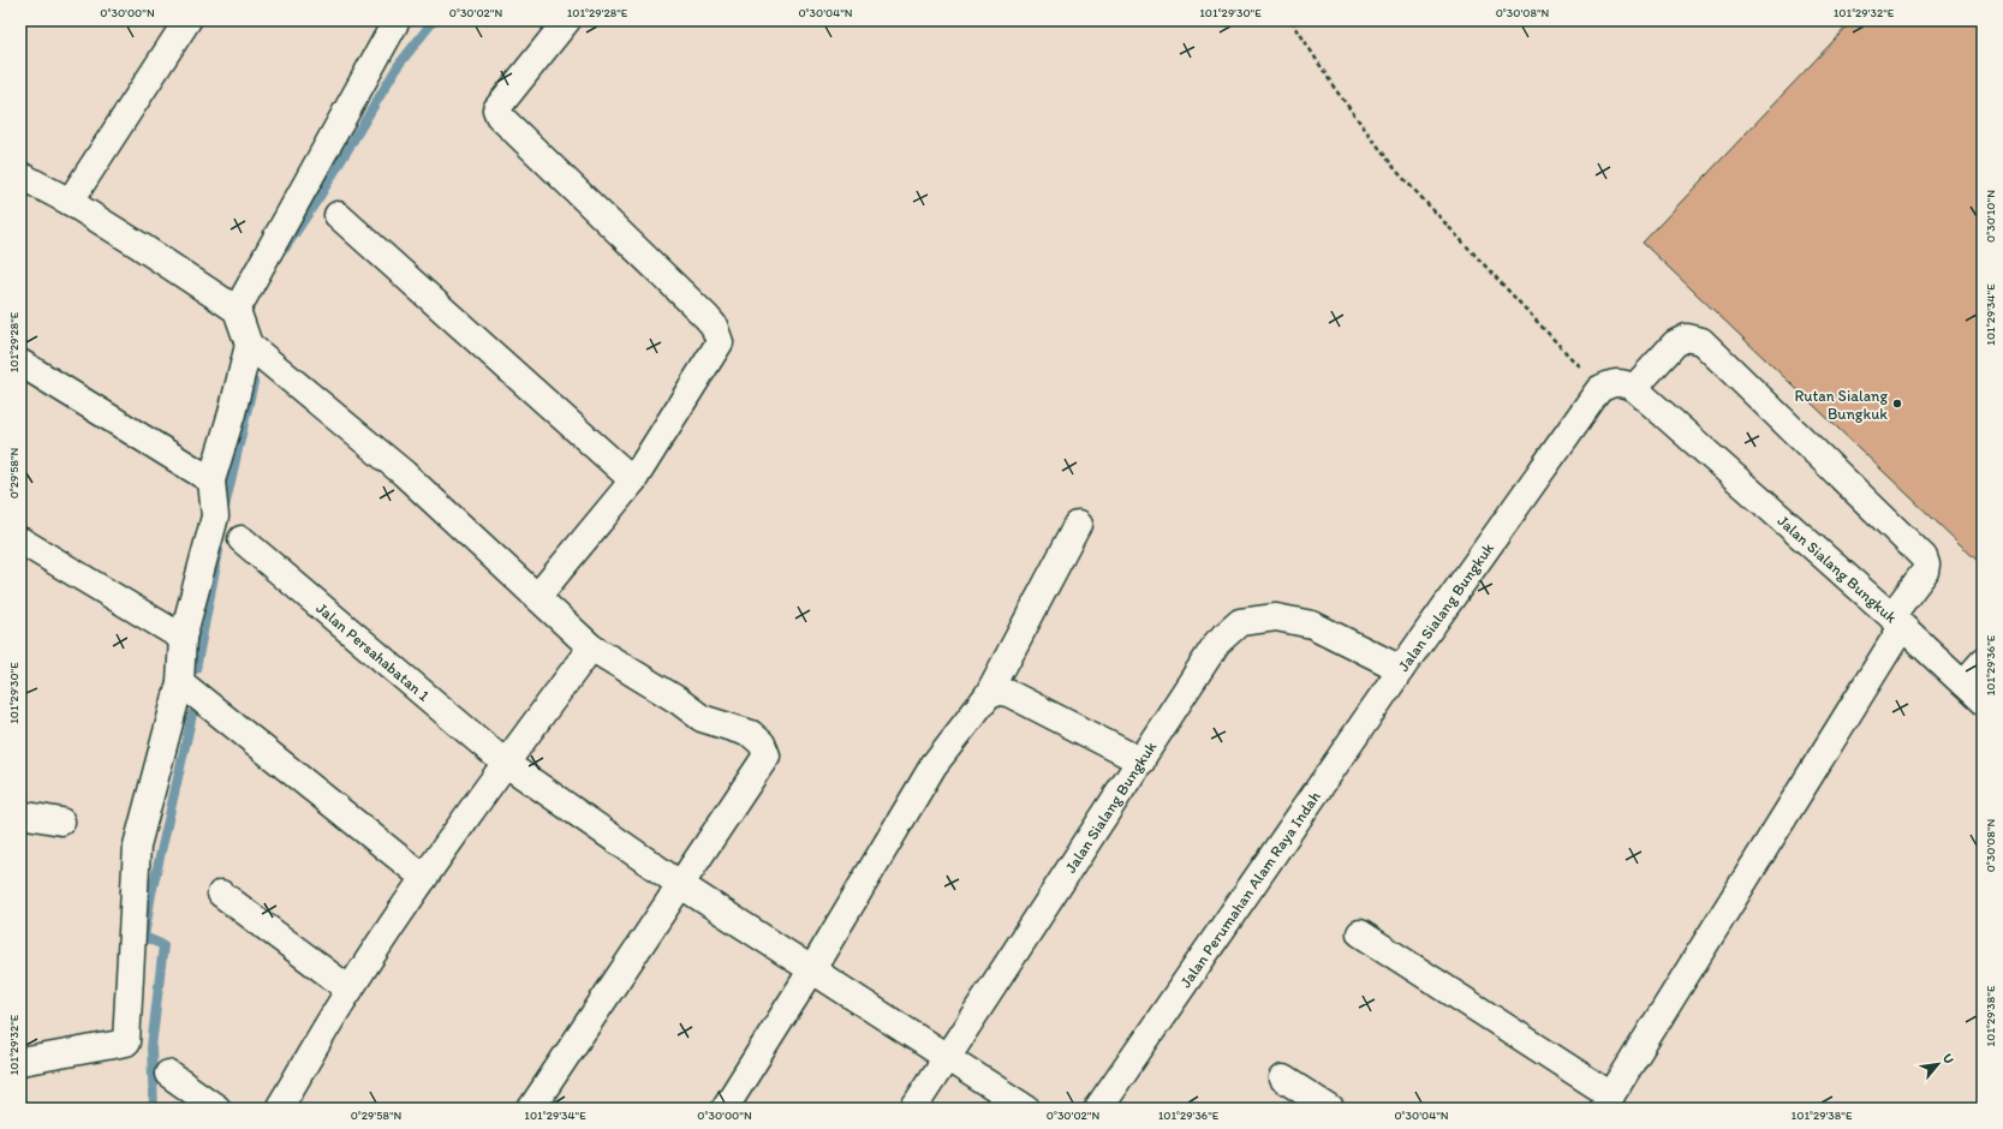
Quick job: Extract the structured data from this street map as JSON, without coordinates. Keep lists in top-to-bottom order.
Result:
{
  "streets": {
    "street": ["Jalan Sialang Bungkuk", "Jalan Persahabatan 1", "Jalan Perumahan Alam Raya Indah"]
  },
  "crossings": [
    ["Jalan Sialang Bungkuk", "Jalan Perumahan Alam Raya Indah"]
  ],
  "places": ["Rutan Sialang Bungkuk"],
  "north": "top right",
  "coordinates": [
    "0°30'00\"N",
    "0°30'02\"N",
    "101°29'28\"E",
    "0°30'04\"N",
    "101°29'30\"E",
    "0°30'08\"N",
    "101°29'32\"E",
    "0°30'10\"N",
    "101°29'34\"E",
    "0°29'58\"N",
    "101°29'36\"E",
    "101°29'38\"E"
  ]
}
